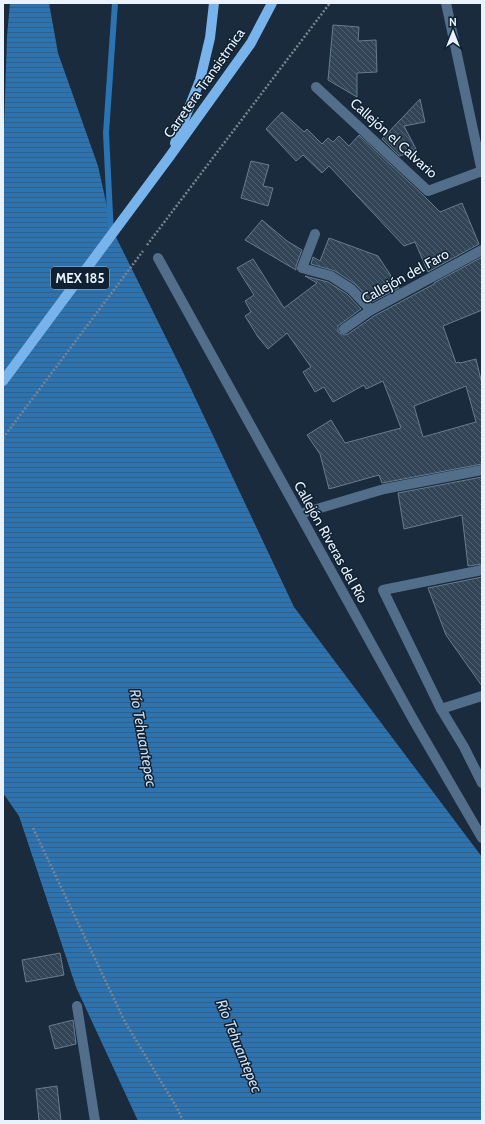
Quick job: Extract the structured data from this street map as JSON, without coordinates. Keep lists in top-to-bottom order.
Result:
{
  "streets": {
    "main road": ["Carretera Transistmica", "MEX 185"],
    "street": ["Callejón el Calvario", "Callejón del Faro", "Callejón Riveras del Río"]
  },
  "water": ["Río Tehuantepec"],
  "north": "top"
}
